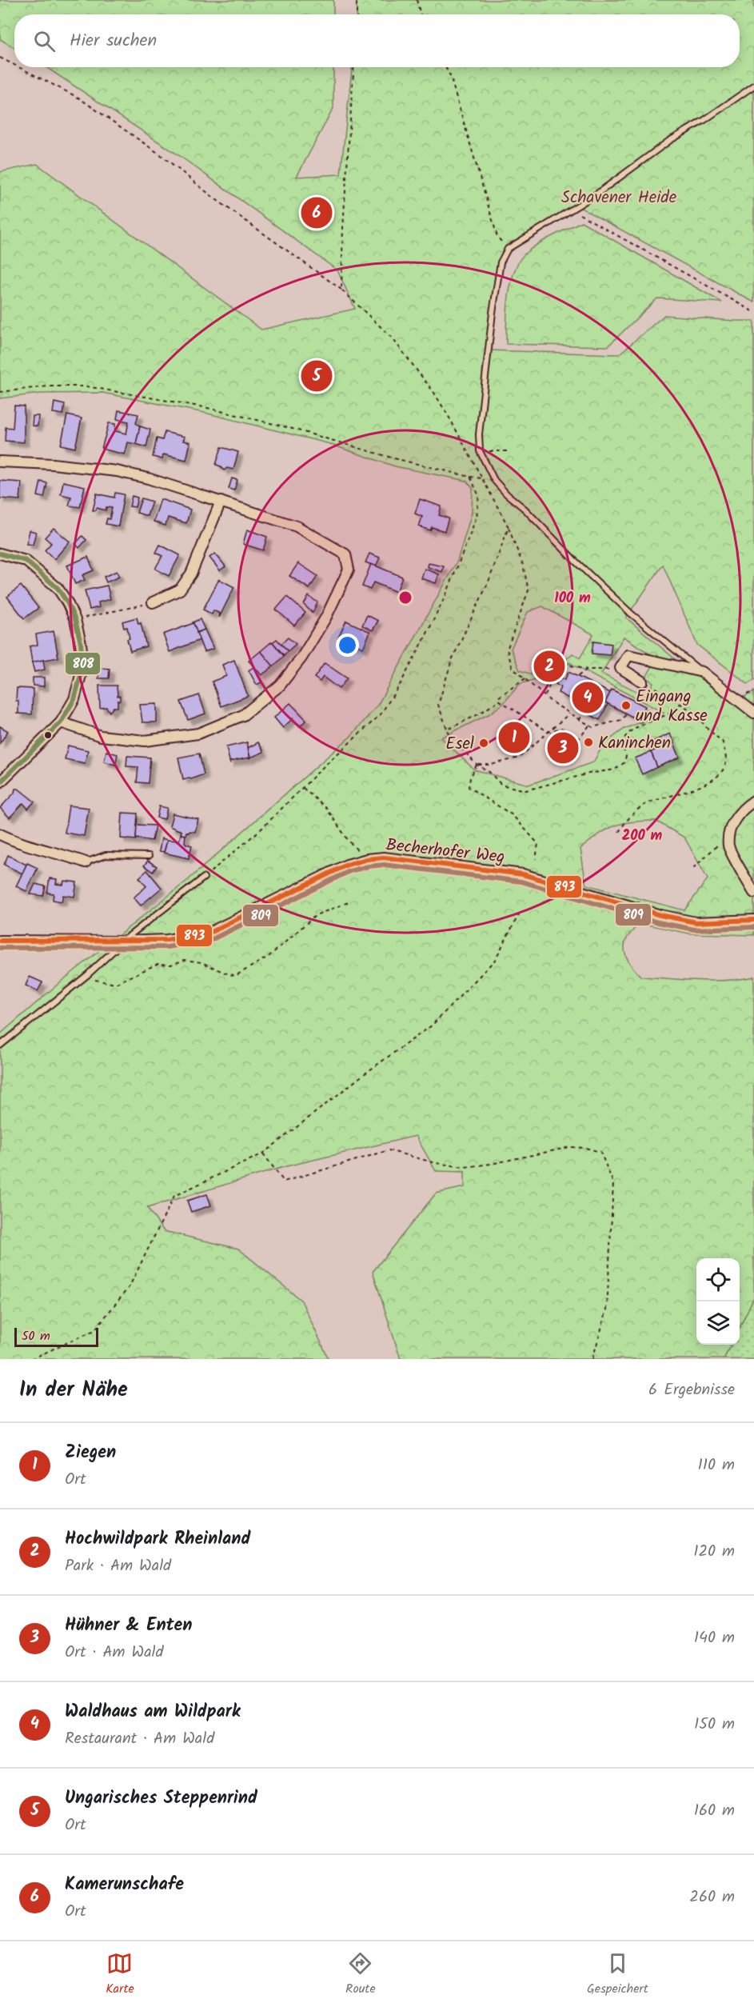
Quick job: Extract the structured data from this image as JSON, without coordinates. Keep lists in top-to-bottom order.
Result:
{
  "streets": {
    "street": ["Becherhofer Weg"]
  },
  "parks": ["Schavener Heide"],
  "places": ["Eingang und Kasse", "Kaninchen", "Esel"],
  "lines": ["transit line 808", "transit line 893", "transit line 809"],
  "scale_bar": "50 m",
  "page": {
    "search": "Hier suchen",
    "pins": [
      "6",
      "5",
      "2",
      "4",
      "1",
      "3"
    ],
    "scale": "50 m",
    "heading": ["In der Nähe", "6 Ergebnisse"],
    "list": [
      {
        "mark": "1",
        "name": "Ziegen",
        "note": "Ort",
        "value": "110 m"
      },
      {
        "mark": "2",
        "name": "Hochwildpark Rheinland",
        "note": "Park · Am Wald",
        "value": "120 m"
      },
      {
        "mark": "3",
        "name": "Hühner & Enten",
        "note": "Ort · Am Wald",
        "value": "140 m"
      },
      {
        "mark": "4",
        "name": "Waldhaus am Wildpark",
        "note": "Restaurant · Am Wald",
        "value": "150 m"
      },
      {
        "mark": "5",
        "name": "Ungarisches Steppenrind",
        "note": "Ort",
        "value": "160 m"
      },
      {
        "mark": "6",
        "name": "Kamerunschafe",
        "note": "Ort",
        "value": "260 m"
      }
    ],
    "nav": ["Karte", "Route", "Gespeichert"]
  },
  "rings": ["100 m", "200 m"]
}
